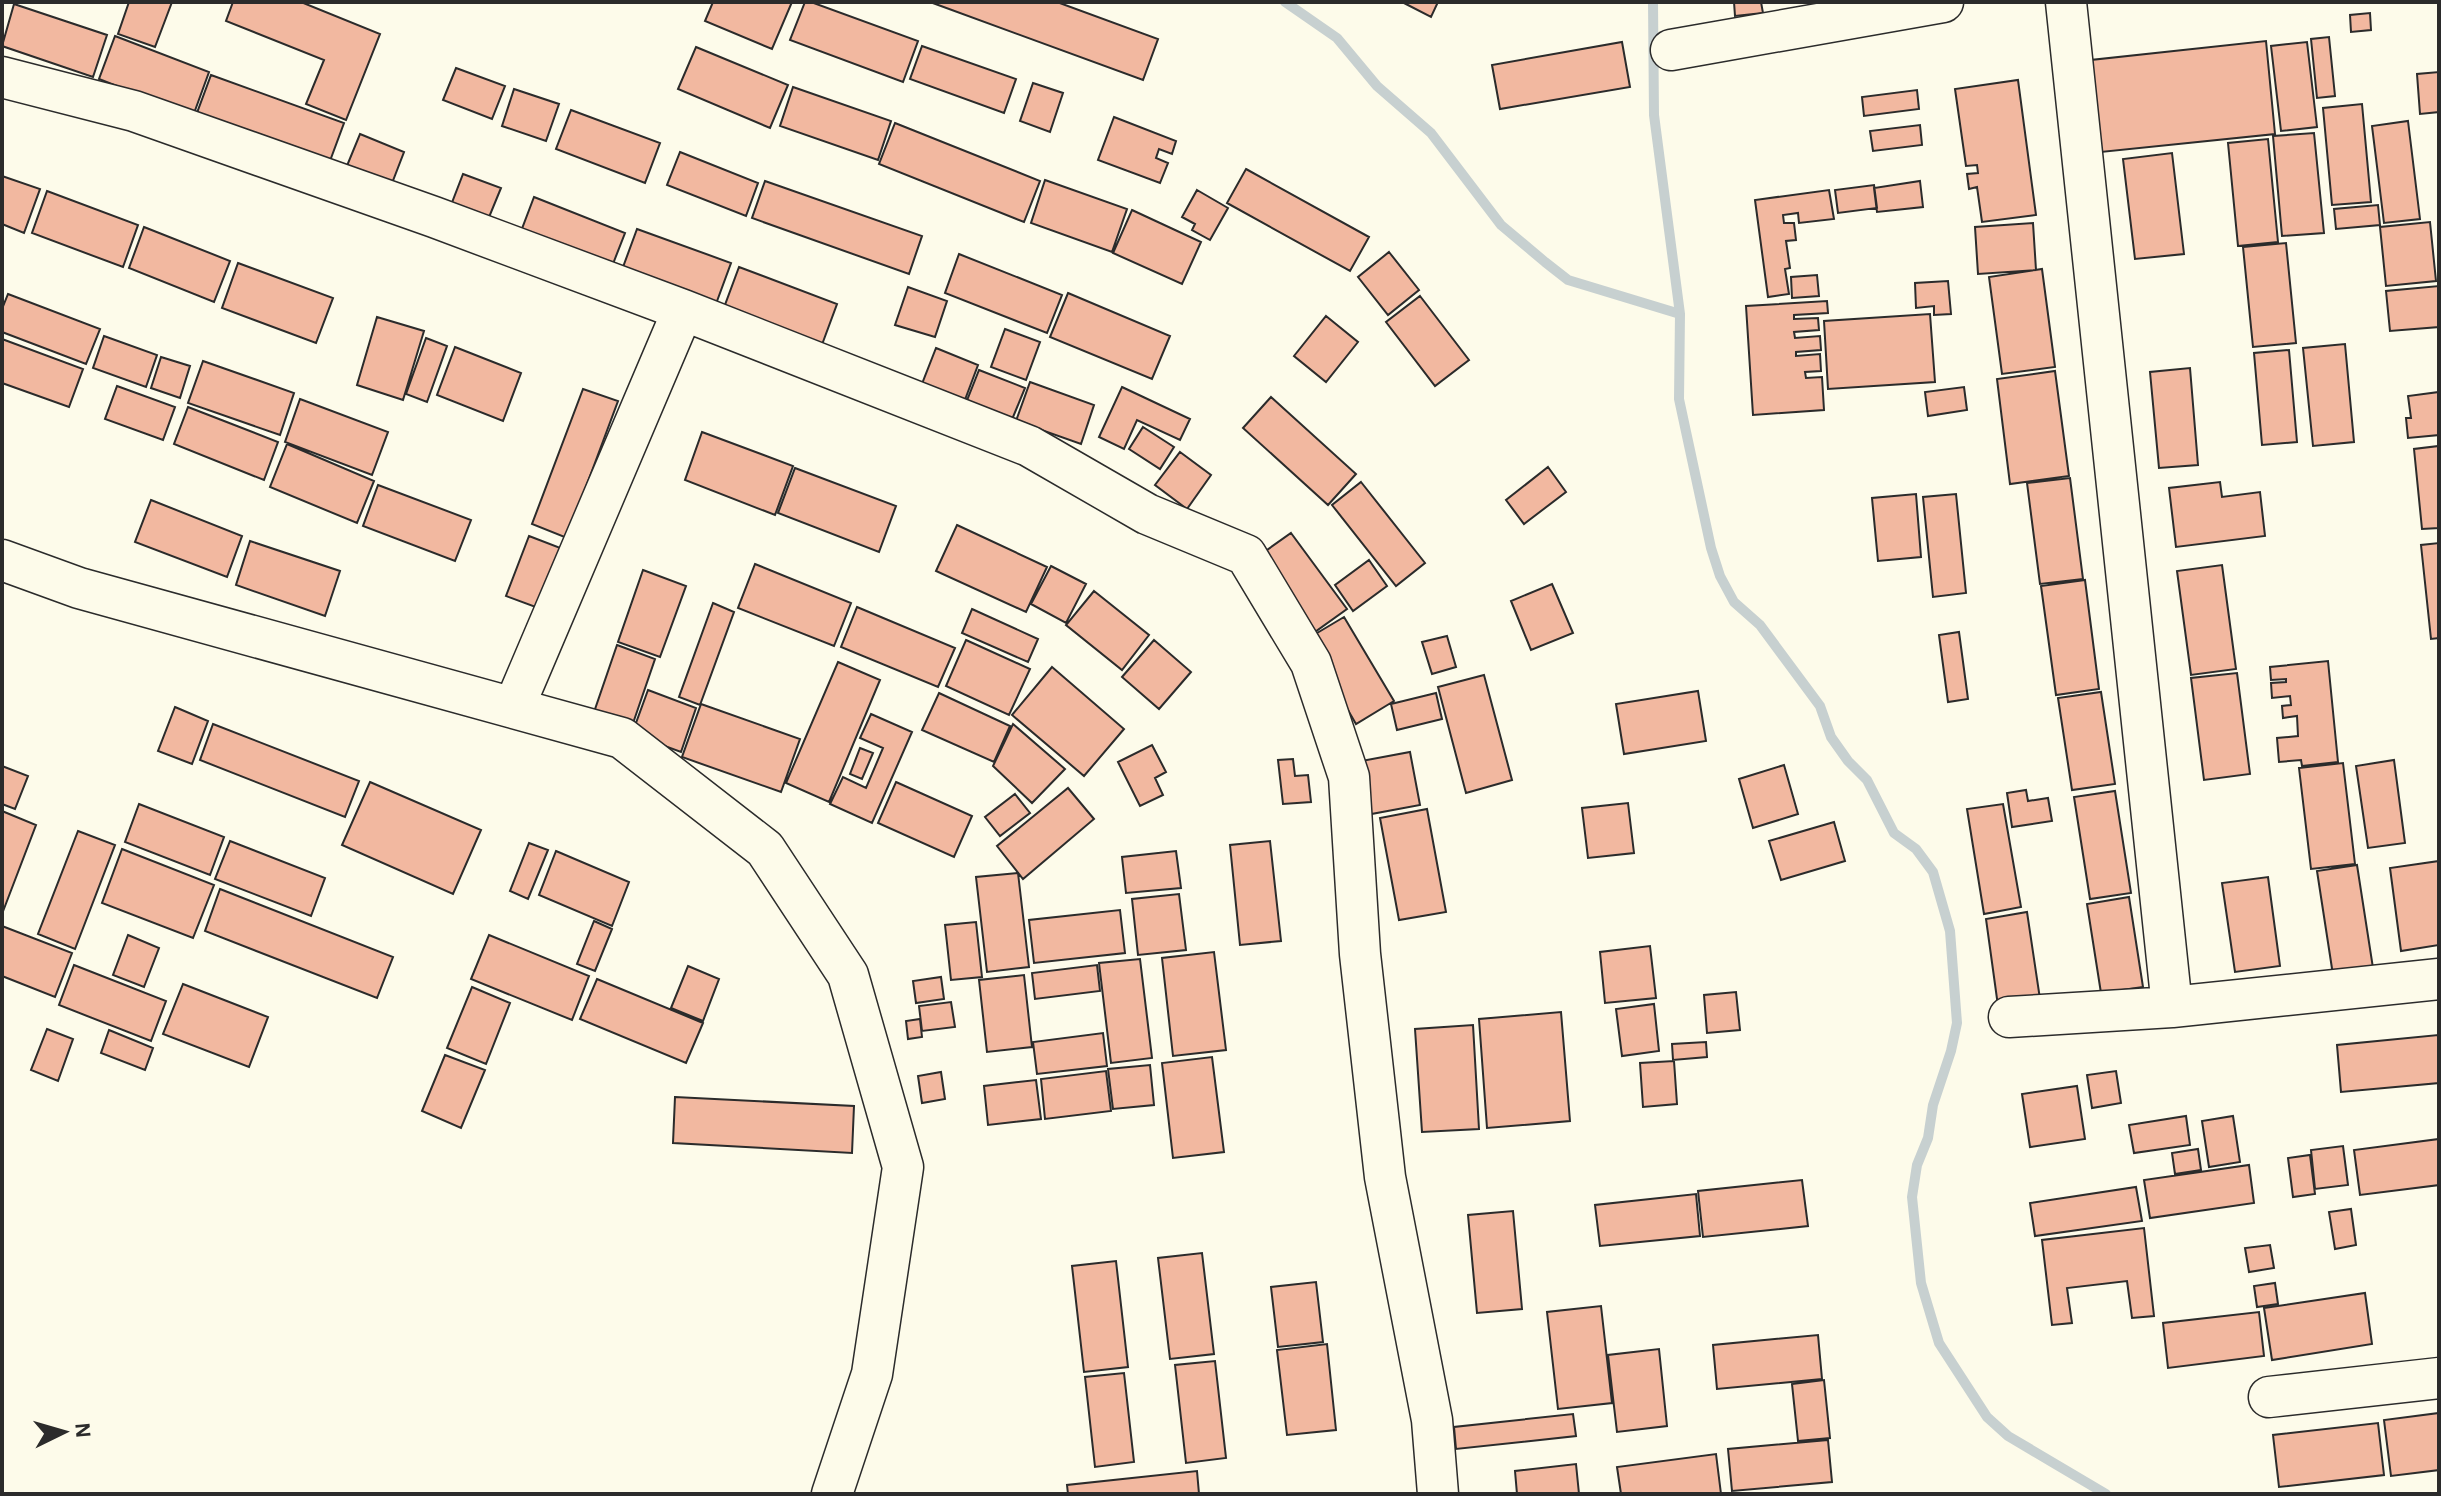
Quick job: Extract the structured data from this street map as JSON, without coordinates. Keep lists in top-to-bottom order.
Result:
{
  "north": "right"
}
